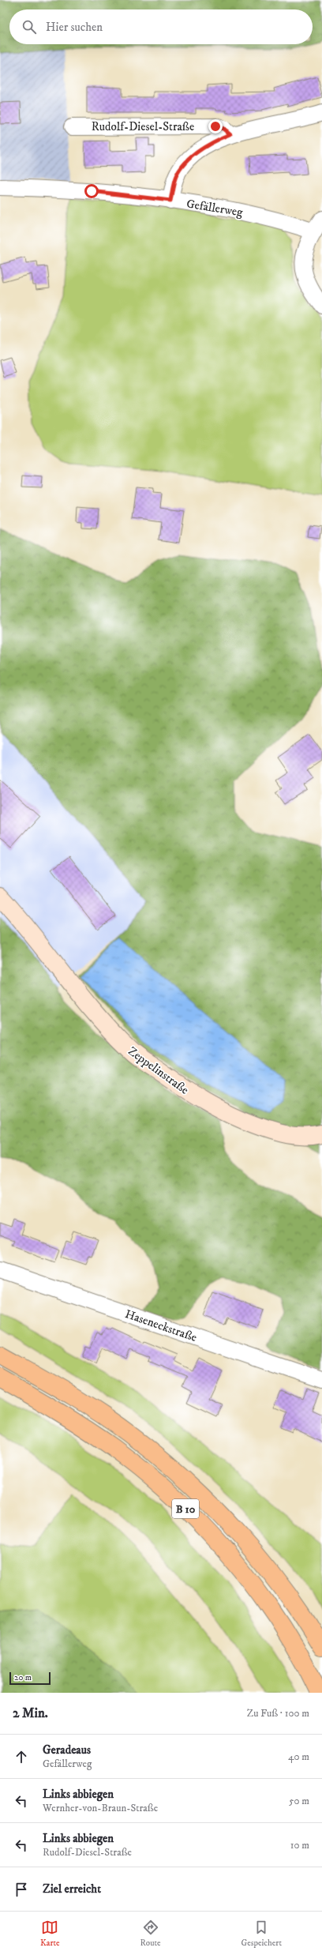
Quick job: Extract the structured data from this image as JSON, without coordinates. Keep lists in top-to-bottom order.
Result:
{
  "streets": {
    "highway": ["B 10"],
    "street": [
      "Rudolf-Diesel-Straße",
      "Gefällerweg",
      "Zeppelinstraße",
      "Haseneckstraße"
    ]
  },
  "scale_bar": "20 m",
  "page": {
    "search": "Hier suchen",
    "scale": "20 m",
    "heading": ["2 Min.", "Zu Fuß · 100 m"],
    "list": [
      ["Geradeaus", "Gefällerweg", "40 m"],
      ["Links abbiegen", "Wernher-von-Braun-Straße", "50 m"],
      ["Links abbiegen", "Rudolf-Diesel-Straße", "10 m"],
      "Ziel erreicht"
    ],
    "nav": ["Karte", "Route", "Gespeichert"]
  }
}
